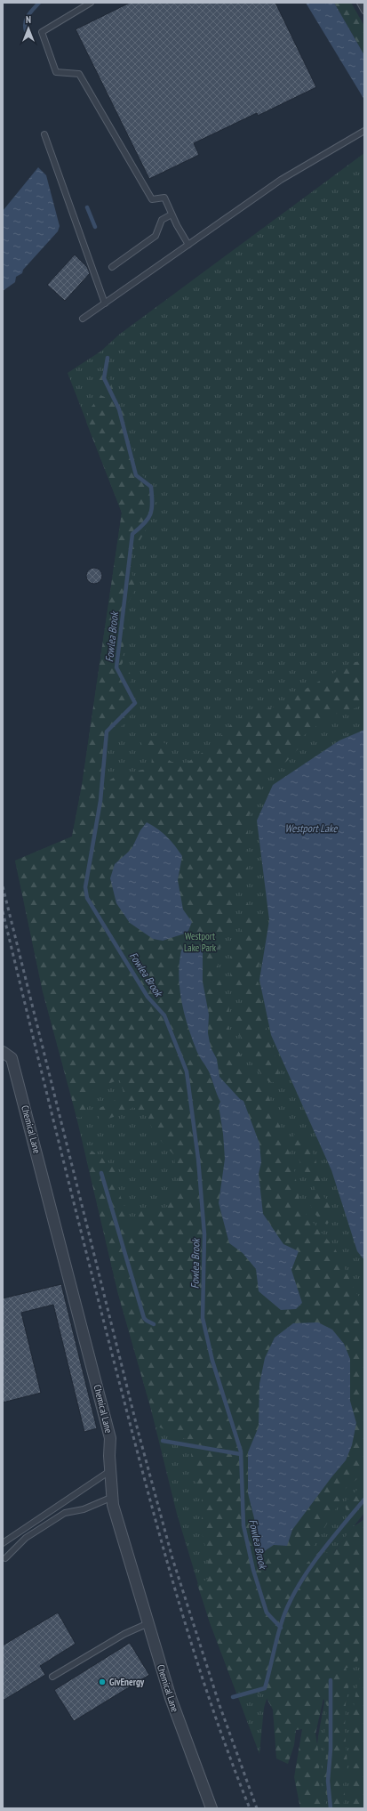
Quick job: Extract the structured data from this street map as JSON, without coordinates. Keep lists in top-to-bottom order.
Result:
{
  "streets": {
    "street": ["Chemical Lane"]
  },
  "water": ["Fowlea Brook", "Westport Lake"],
  "parks": ["Westport Lake Park"],
  "places": ["GivEnergy"],
  "north": "top"
}
